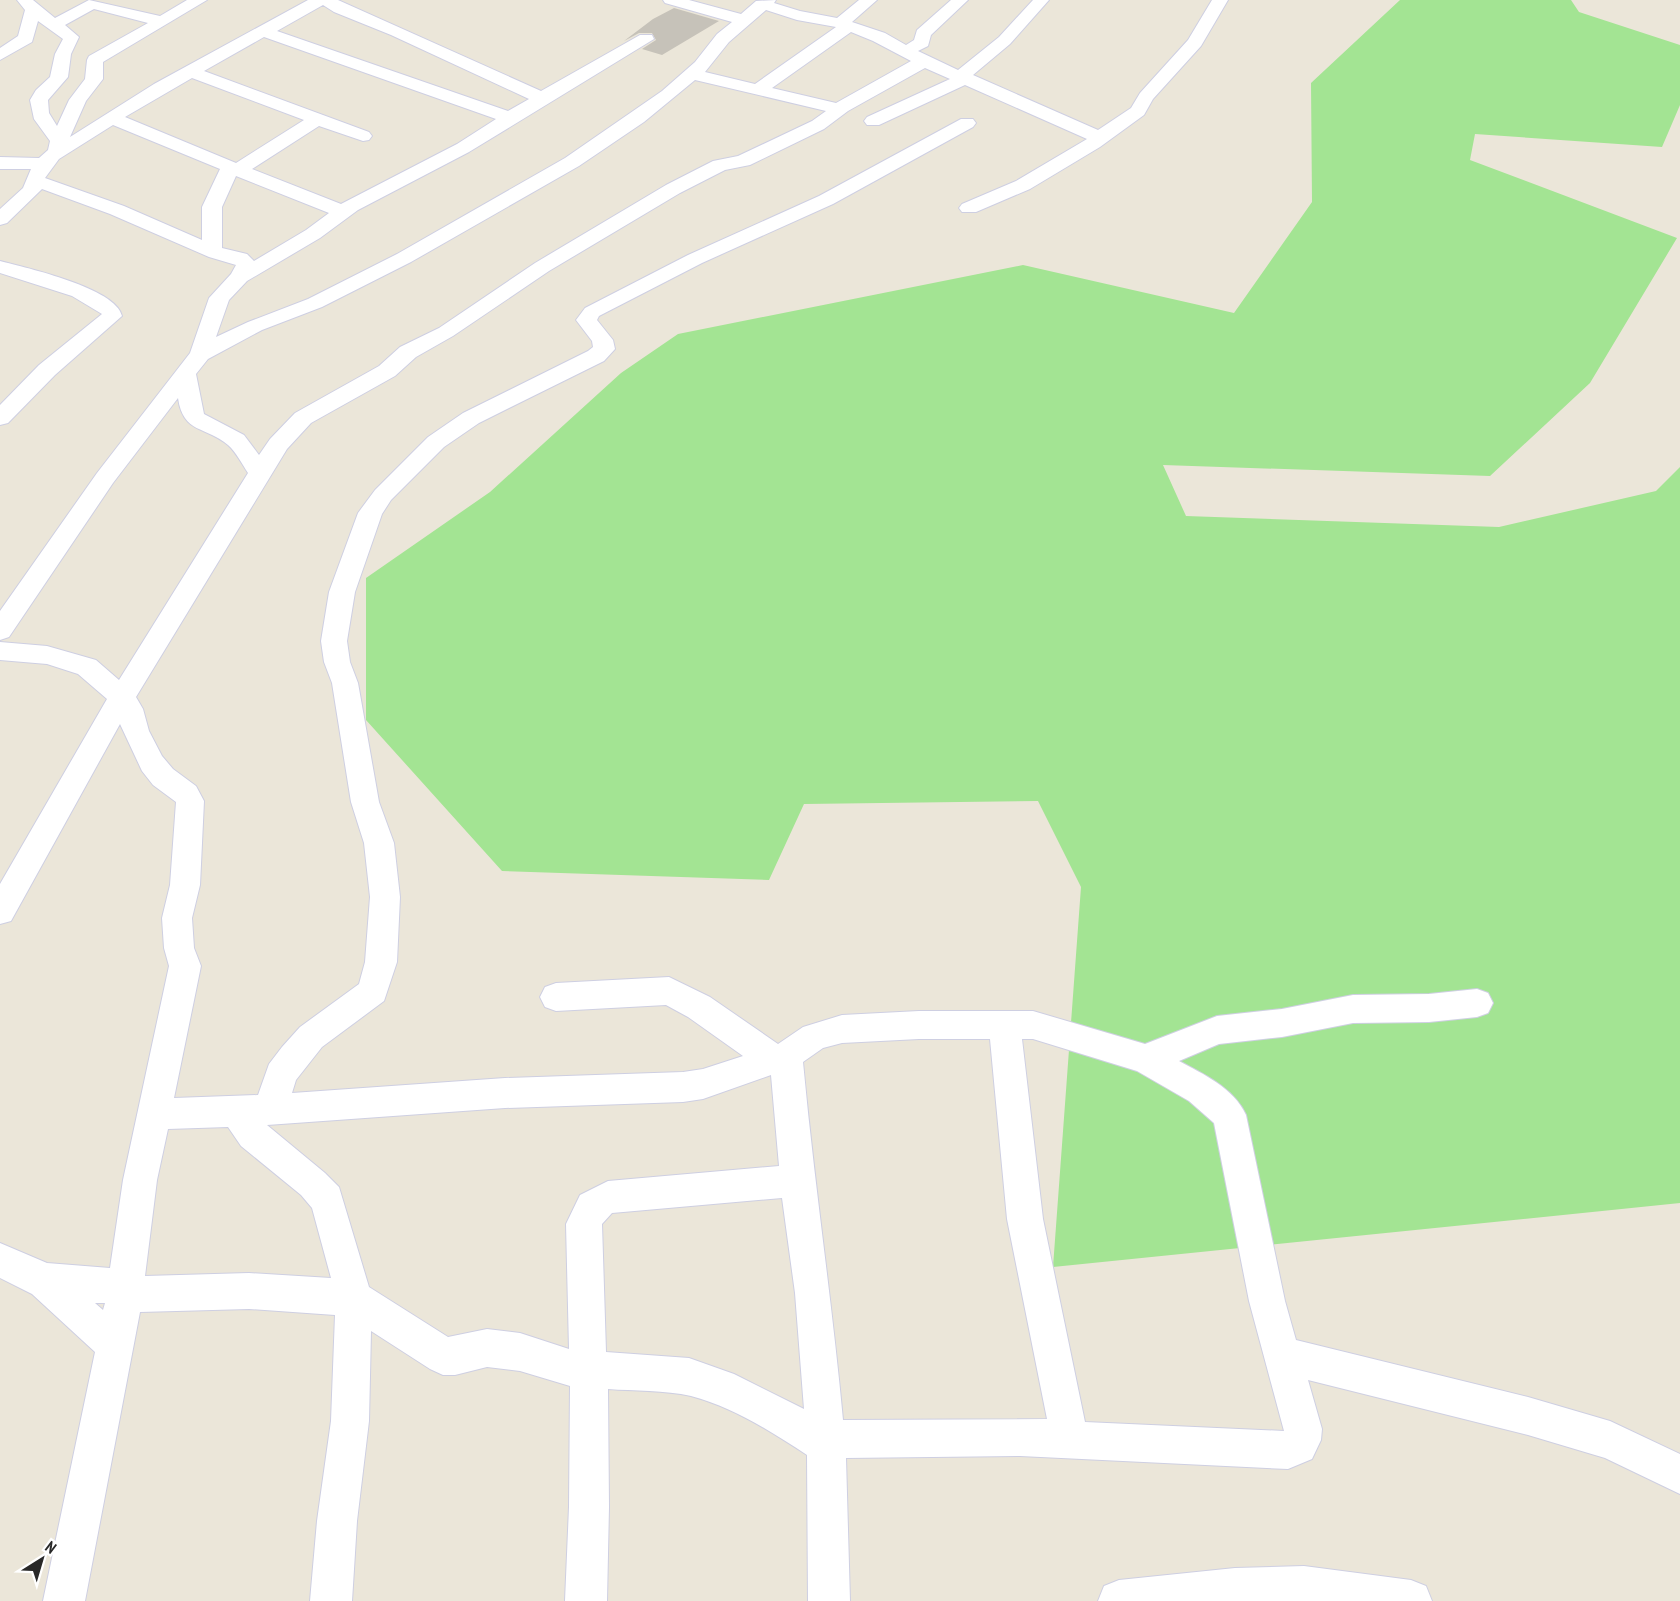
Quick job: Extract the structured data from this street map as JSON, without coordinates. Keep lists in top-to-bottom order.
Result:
{
  "north": "top right"
}
